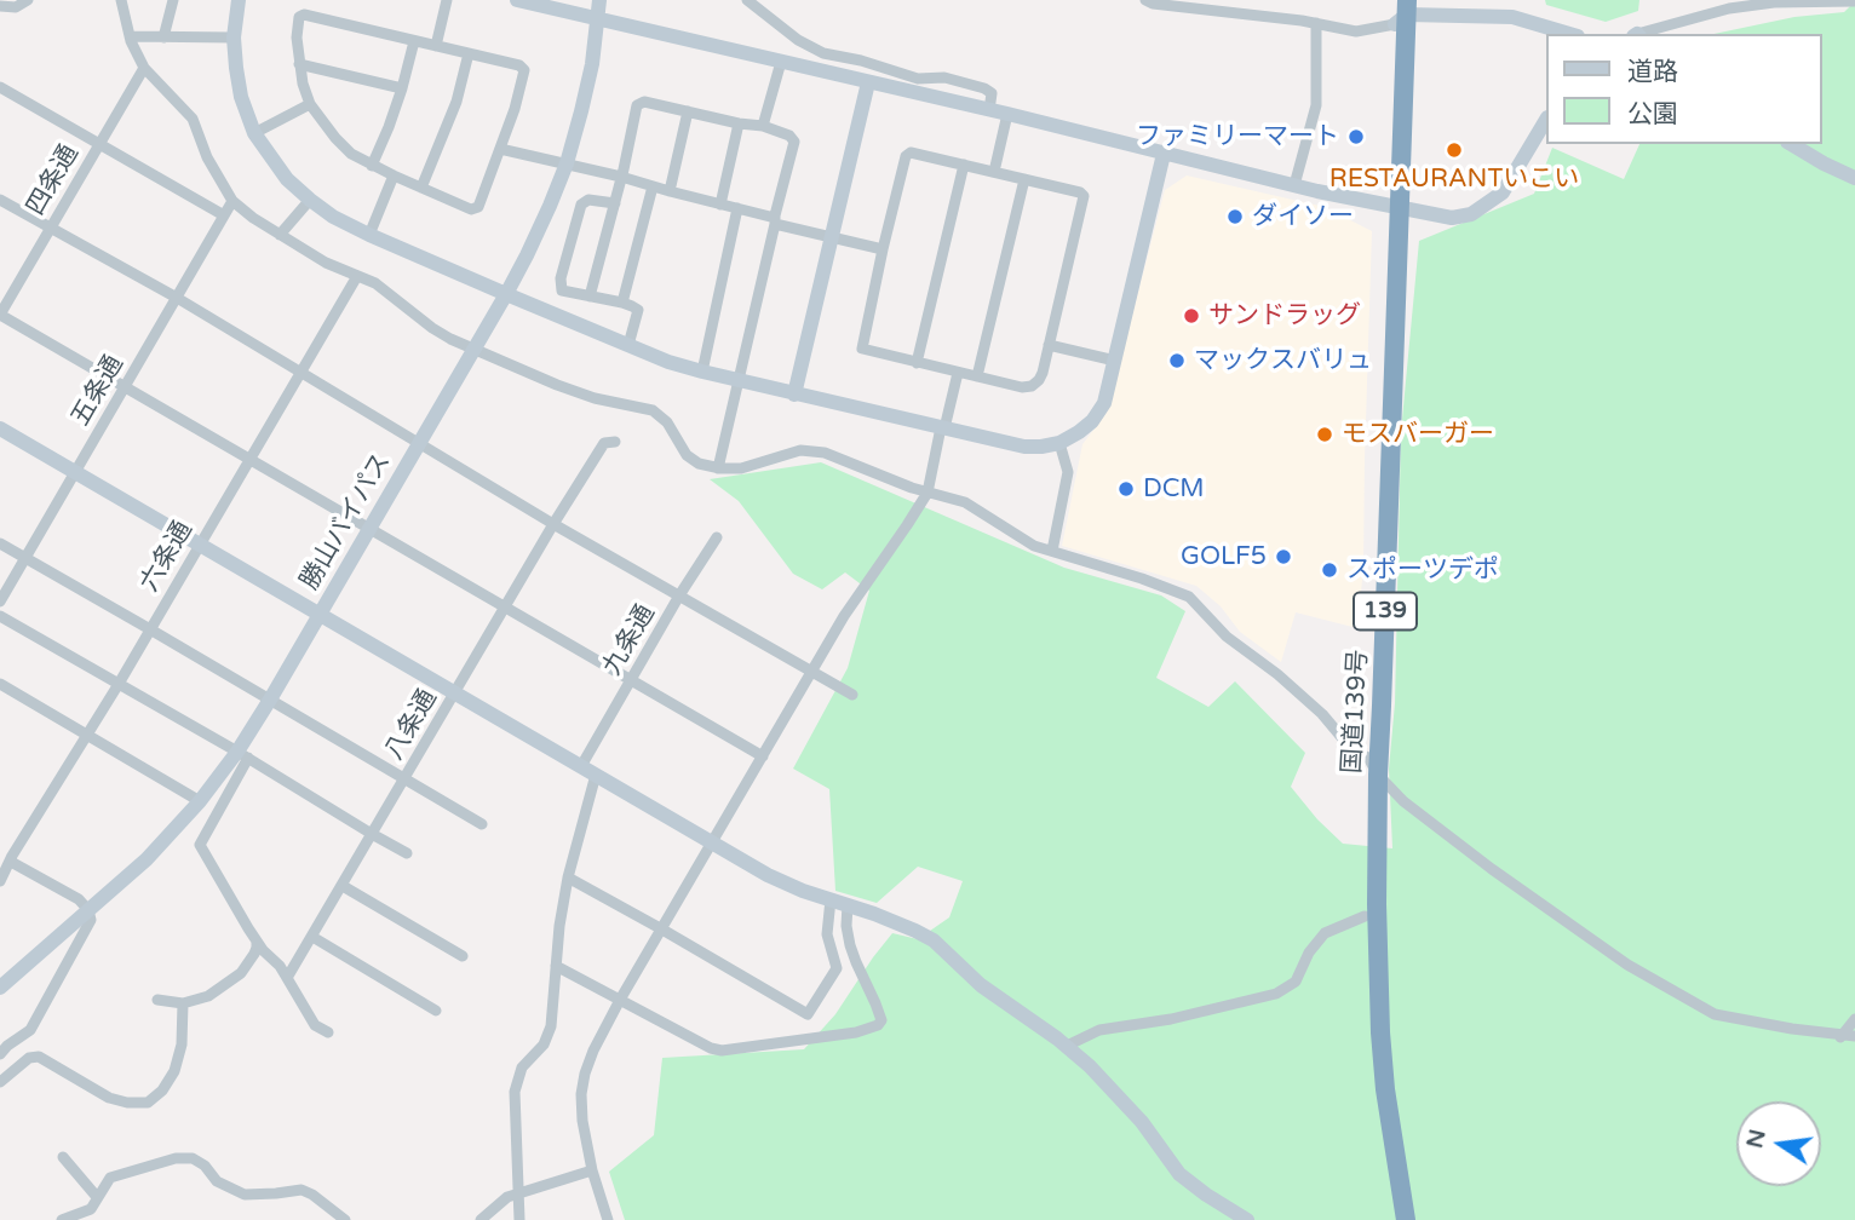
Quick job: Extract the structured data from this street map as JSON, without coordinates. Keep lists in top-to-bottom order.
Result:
{
  "streets": {
    "highway": ["139", "国道139号"],
    "street": [
      "四条通",
      "五条通",
      "勝山バイパス",
      "六条通",
      "九条通",
      "八条通"
    ]
  },
  "places": [
    "ファミリーマート",
    "RESTAURANTいこい",
    "ダイソー",
    "サンドラッグ",
    "マックスバリュ",
    "モスバーガー",
    "DCM",
    "GOLF5",
    "スポーツデポ"
  ],
  "legend": ["道路", "公園"],
  "north": "left"
}
